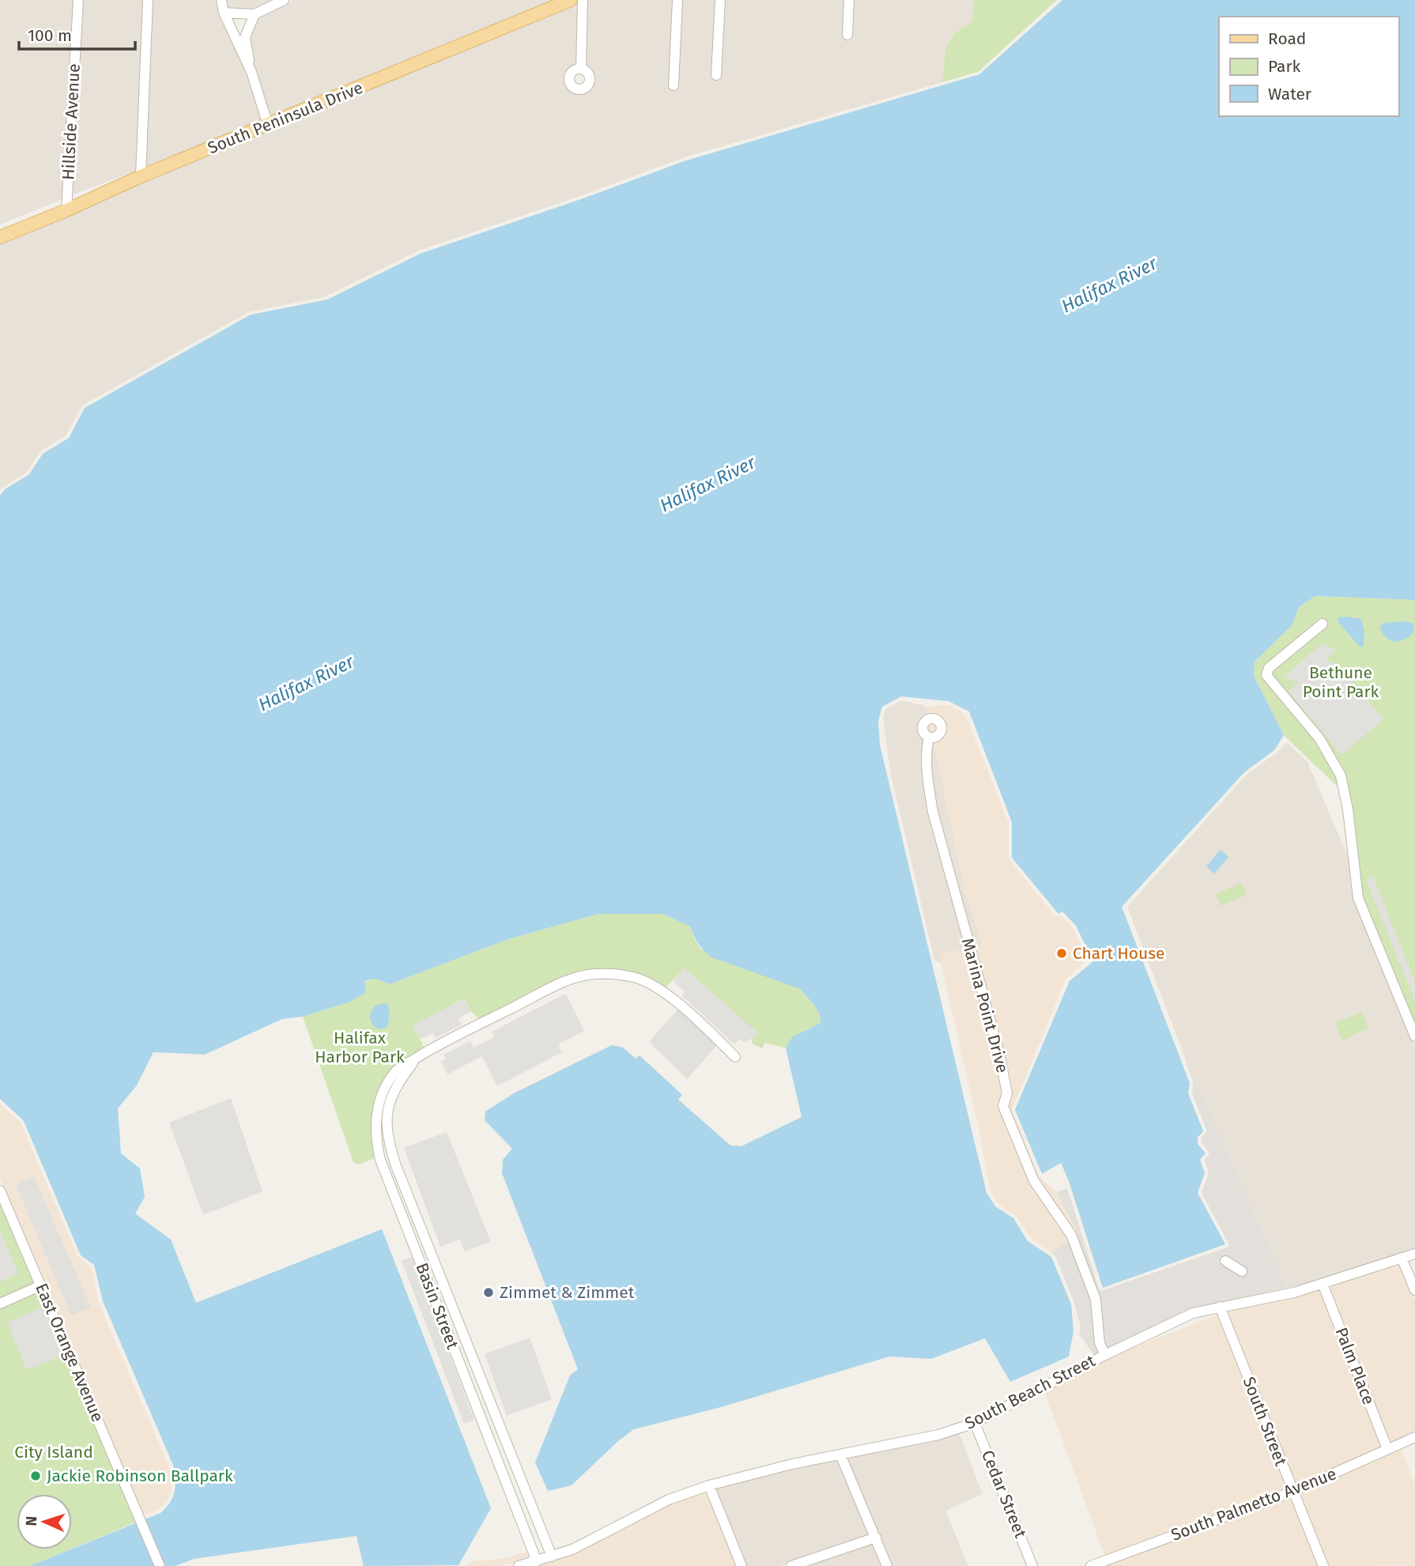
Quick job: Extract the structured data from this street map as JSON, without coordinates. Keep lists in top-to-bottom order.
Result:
{
  "streets": {
    "main road": ["South Peninsula Drive"],
    "street": [
      "Hillside Avenue",
      "Marina Point Drive",
      "Basin Street",
      "East Orange Avenue",
      "Palm Place",
      "South Beach Street",
      "South Street",
      "Cedar Street",
      "South Palmetto Avenue"
    ]
  },
  "crossings": [
    ["South Peninsula Drive", "Hillside Avenue"],
    ["Marina Point Drive", "South Beach Street"],
    ["Basin Street", "South Beach Street"],
    ["Palm Place", "South Beach Street"],
    ["Palm Place", "South Palmetto Avenue"],
    ["South Beach Street", "South Street"],
    ["South Beach Street", "Cedar Street"],
    ["South Street", "South Palmetto Avenue"]
  ],
  "water": ["Halifax River"],
  "parks": ["Bethune Point Park", "Halifax Harbor Park", "City Island"],
  "places": ["Chart House", "Zimmet & Zimmet", "Jackie Robinson Ballpark"],
  "legend": ["Road", "Park", "Water"],
  "scale_bar": "100 m",
  "north": "left"
}
